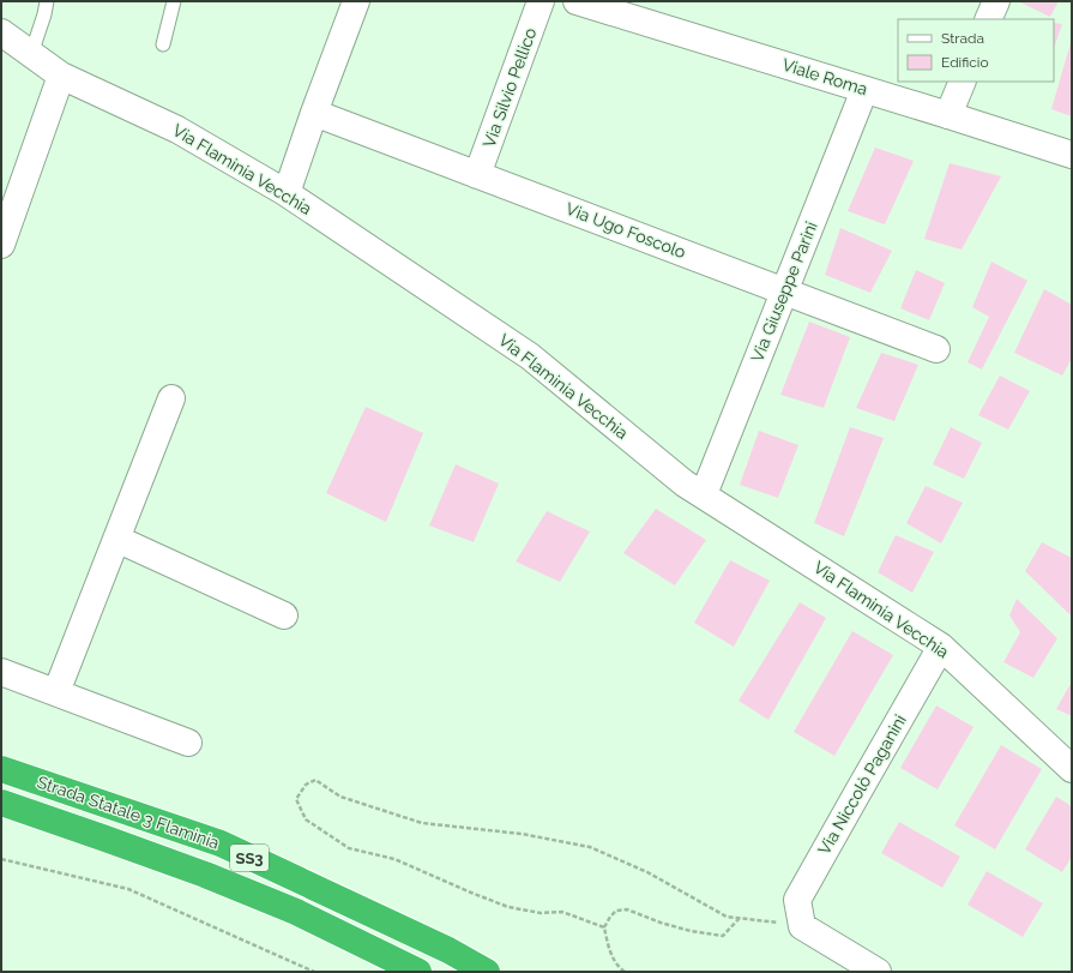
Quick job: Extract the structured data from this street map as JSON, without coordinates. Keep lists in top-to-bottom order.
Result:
{
  "streets": {
    "highway": ["Strada Statale 3 Flaminia", "SS3"],
    "street": [
      "Viale Roma",
      "Via Silvio Pellico",
      "Via Flaminia Vecchia",
      "Via Ugo Foscolo",
      "Via Giuseppe Parini",
      "Via Niccolò Paganini"
    ]
  },
  "crossings": [
    ["Viale Roma", "Via Giuseppe Parini"],
    ["Via Silvio Pellico", "Via Ugo Foscolo"],
    ["Via Flaminia Vecchia", "Via Giuseppe Parini"],
    ["Via Flaminia Vecchia", "Via Niccolò Paganini"],
    ["Via Ugo Foscolo", "Via Giuseppe Parini"]
  ],
  "legend": ["Strada", "Edificio"]
}
